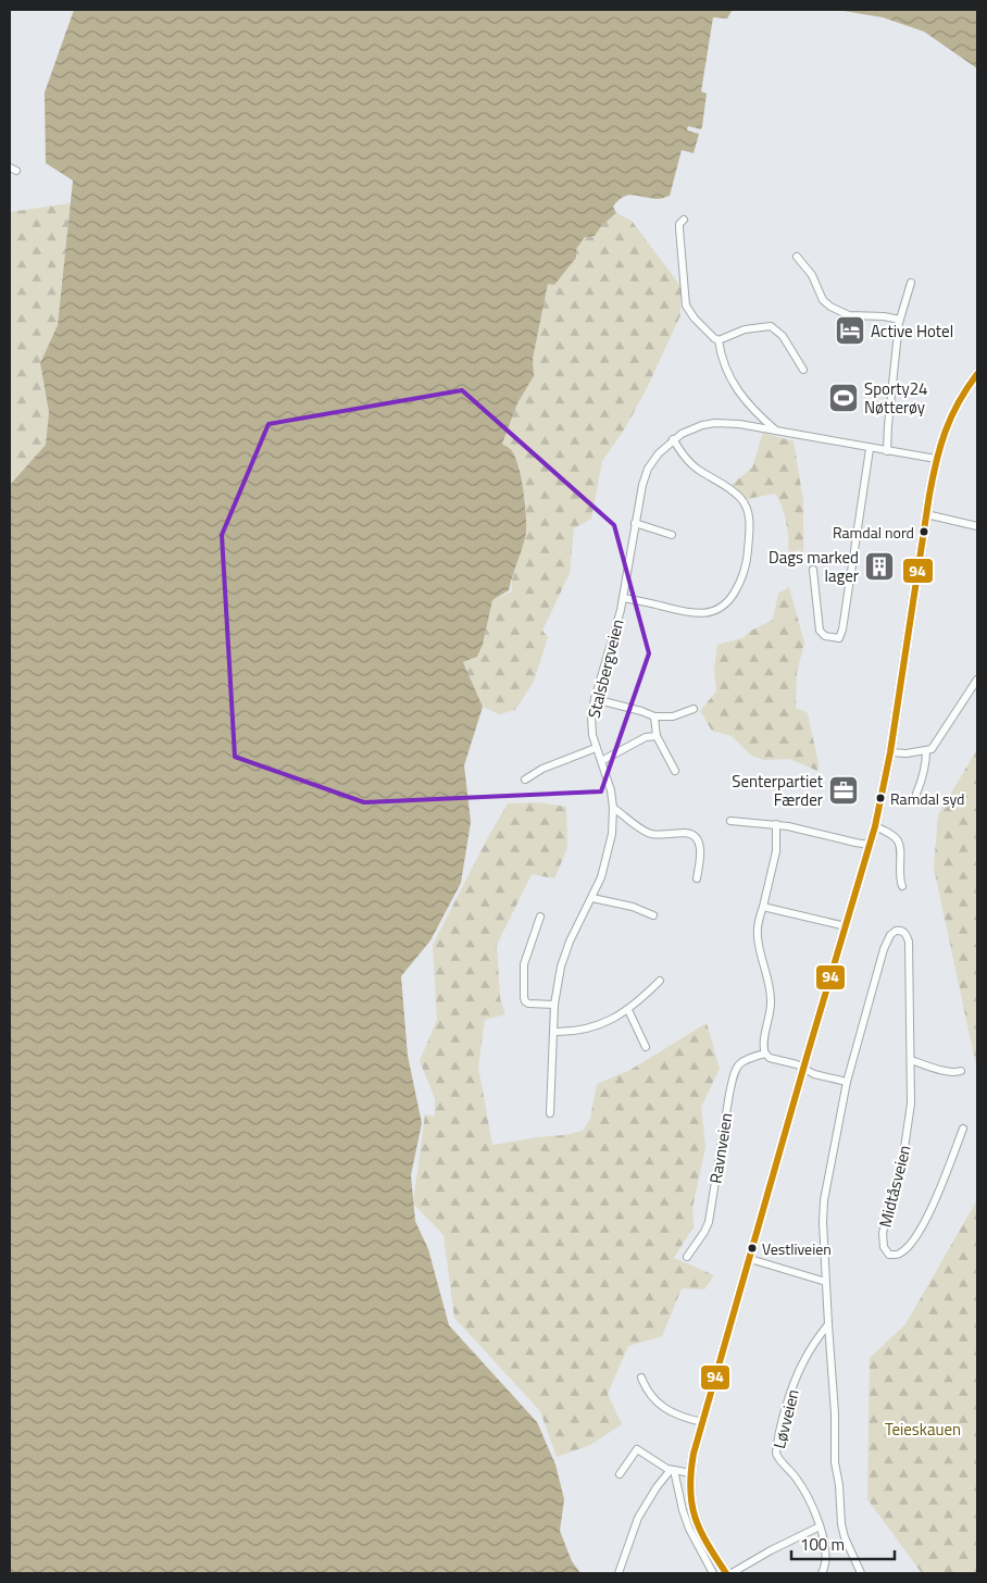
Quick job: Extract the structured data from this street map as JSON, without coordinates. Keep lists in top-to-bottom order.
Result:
{
  "streets": {
    "street": [
      "Stalsbergveien",
      "Ravnveien",
      "Midtåsveien",
      "Løvveien"
    ]
  },
  "parks": ["Teieskauen"],
  "places": {
    "hotel": ["Active Hotel"],
    "sports": ["Sporty24 Nøtterøy"],
    "other": ["Ramdal nord", "Ramdal syd", "Vestliveien"],
    "building": ["Dags marked lager"],
    "office": ["Senterpartiet Færder"]
  },
  "lines": ["transit line 94"],
  "scale_bar": "100 m"
}
